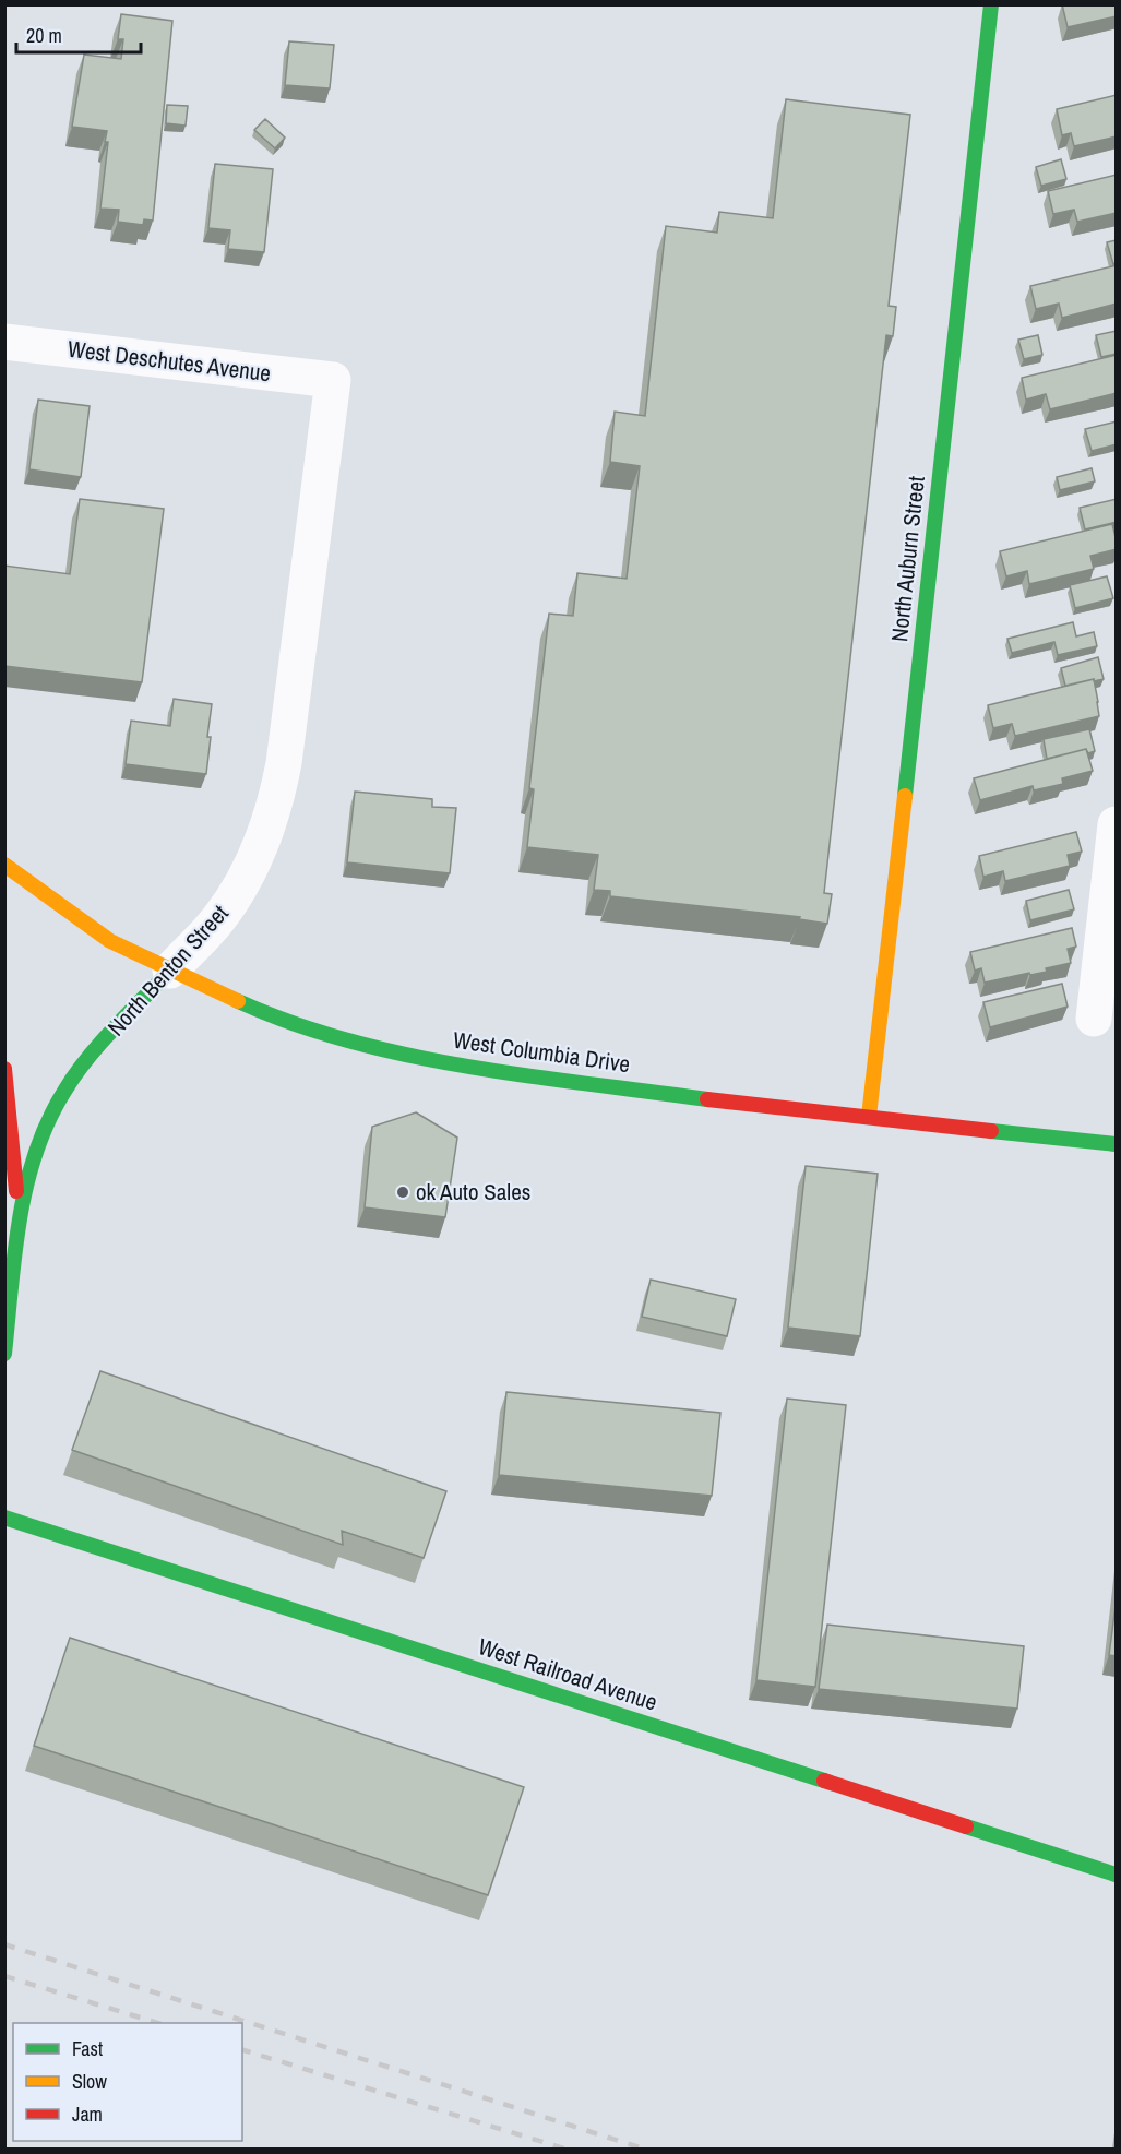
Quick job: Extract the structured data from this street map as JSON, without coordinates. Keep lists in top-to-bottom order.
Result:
{
  "streets": {
    "street": [
      "West Deschutes Avenue",
      "North Auburn Street",
      "North Benton Street",
      "West Columbia Drive",
      "West Railroad Avenue"
    ]
  },
  "crossings": [
    ["West Deschutes Avenue", "North Benton Street"],
    ["North Auburn Street", "West Columbia Drive"],
    ["North Benton Street", "West Columbia Drive"]
  ],
  "places": ["ok Auto Sales"],
  "legend": ["Fast", "Slow", "Jam"],
  "scale_bar": "20 m"
}
